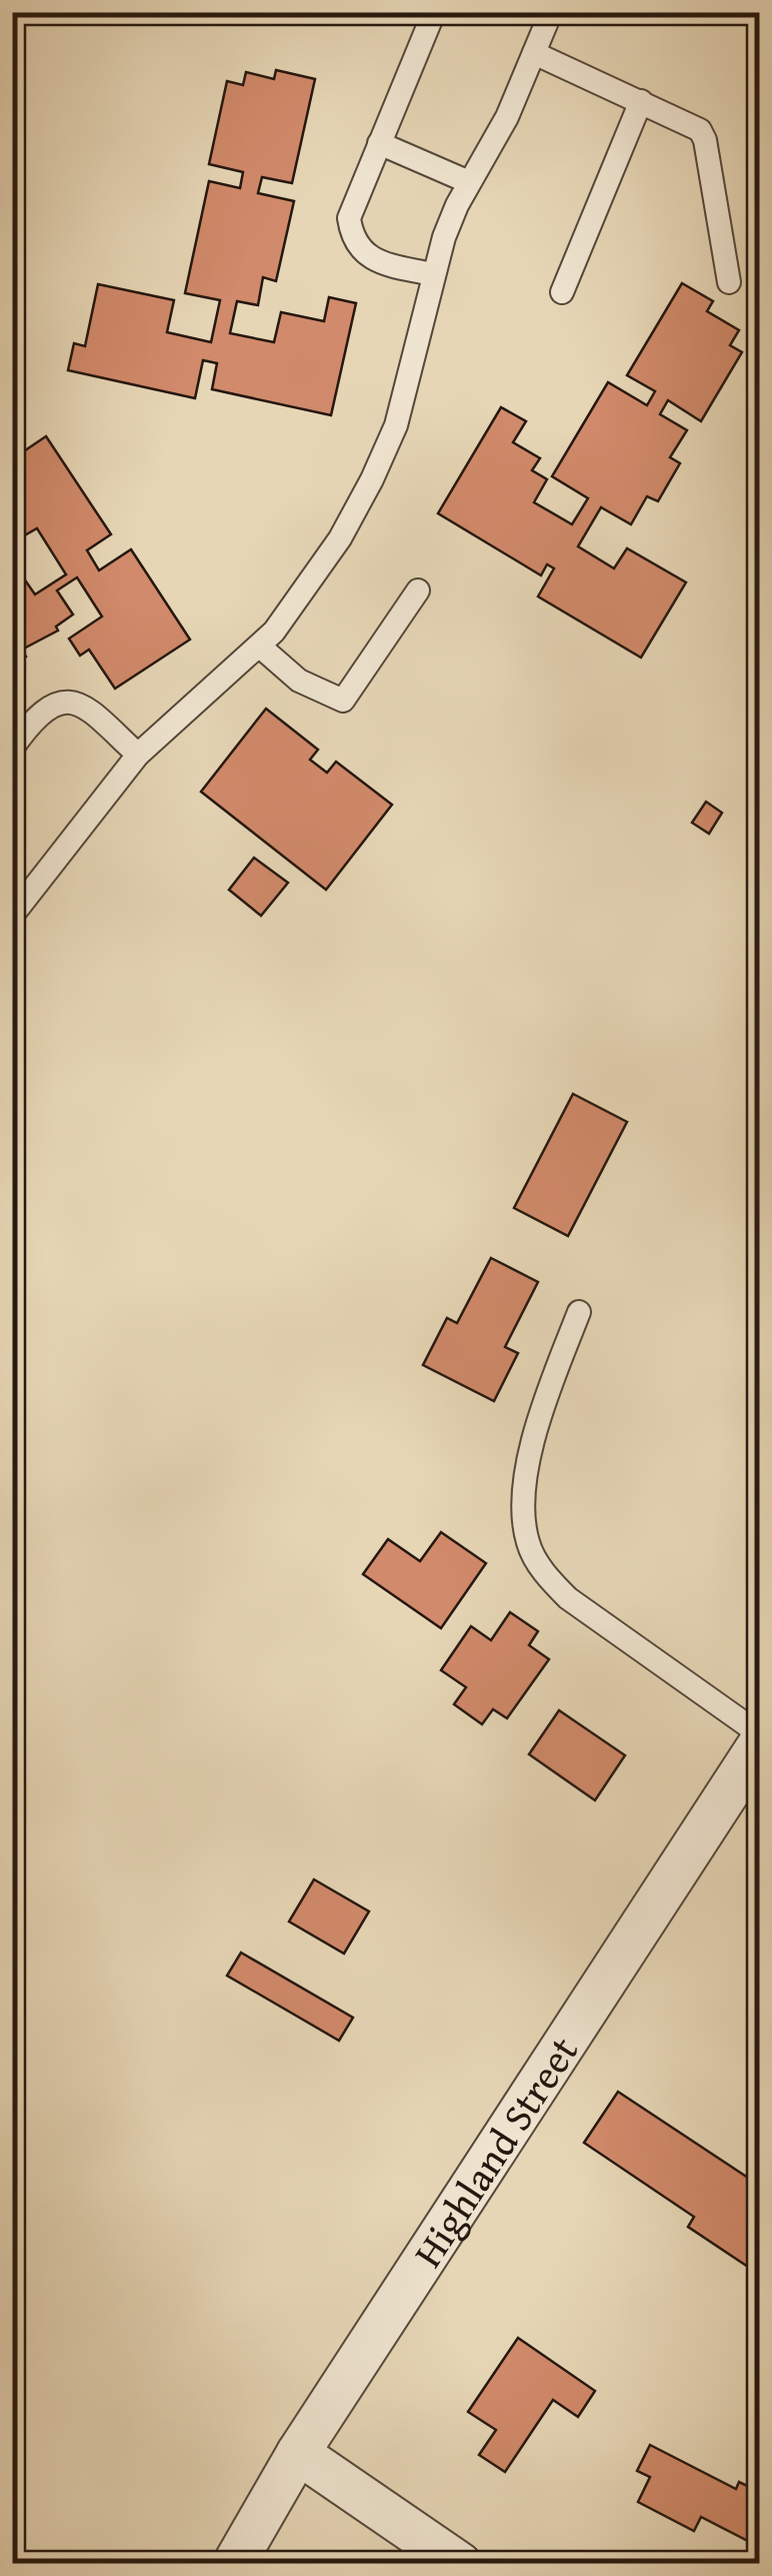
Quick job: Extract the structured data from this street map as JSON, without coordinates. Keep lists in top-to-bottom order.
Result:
{
  "streets": {
    "street": ["Highland Street"]
  }
}
